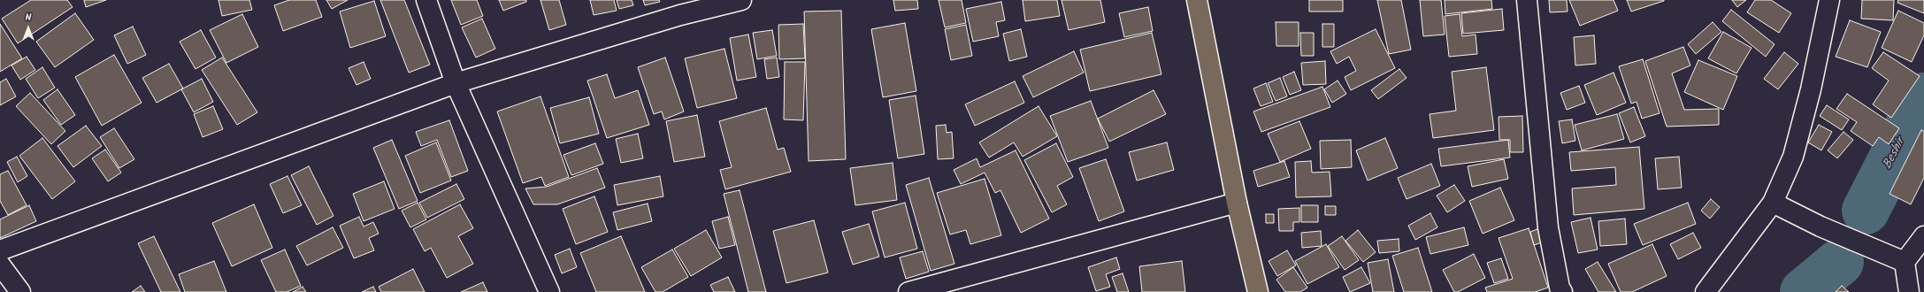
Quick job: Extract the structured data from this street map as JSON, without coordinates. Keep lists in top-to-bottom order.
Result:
{
  "water": ["Beshir"],
  "north": "top"
}
